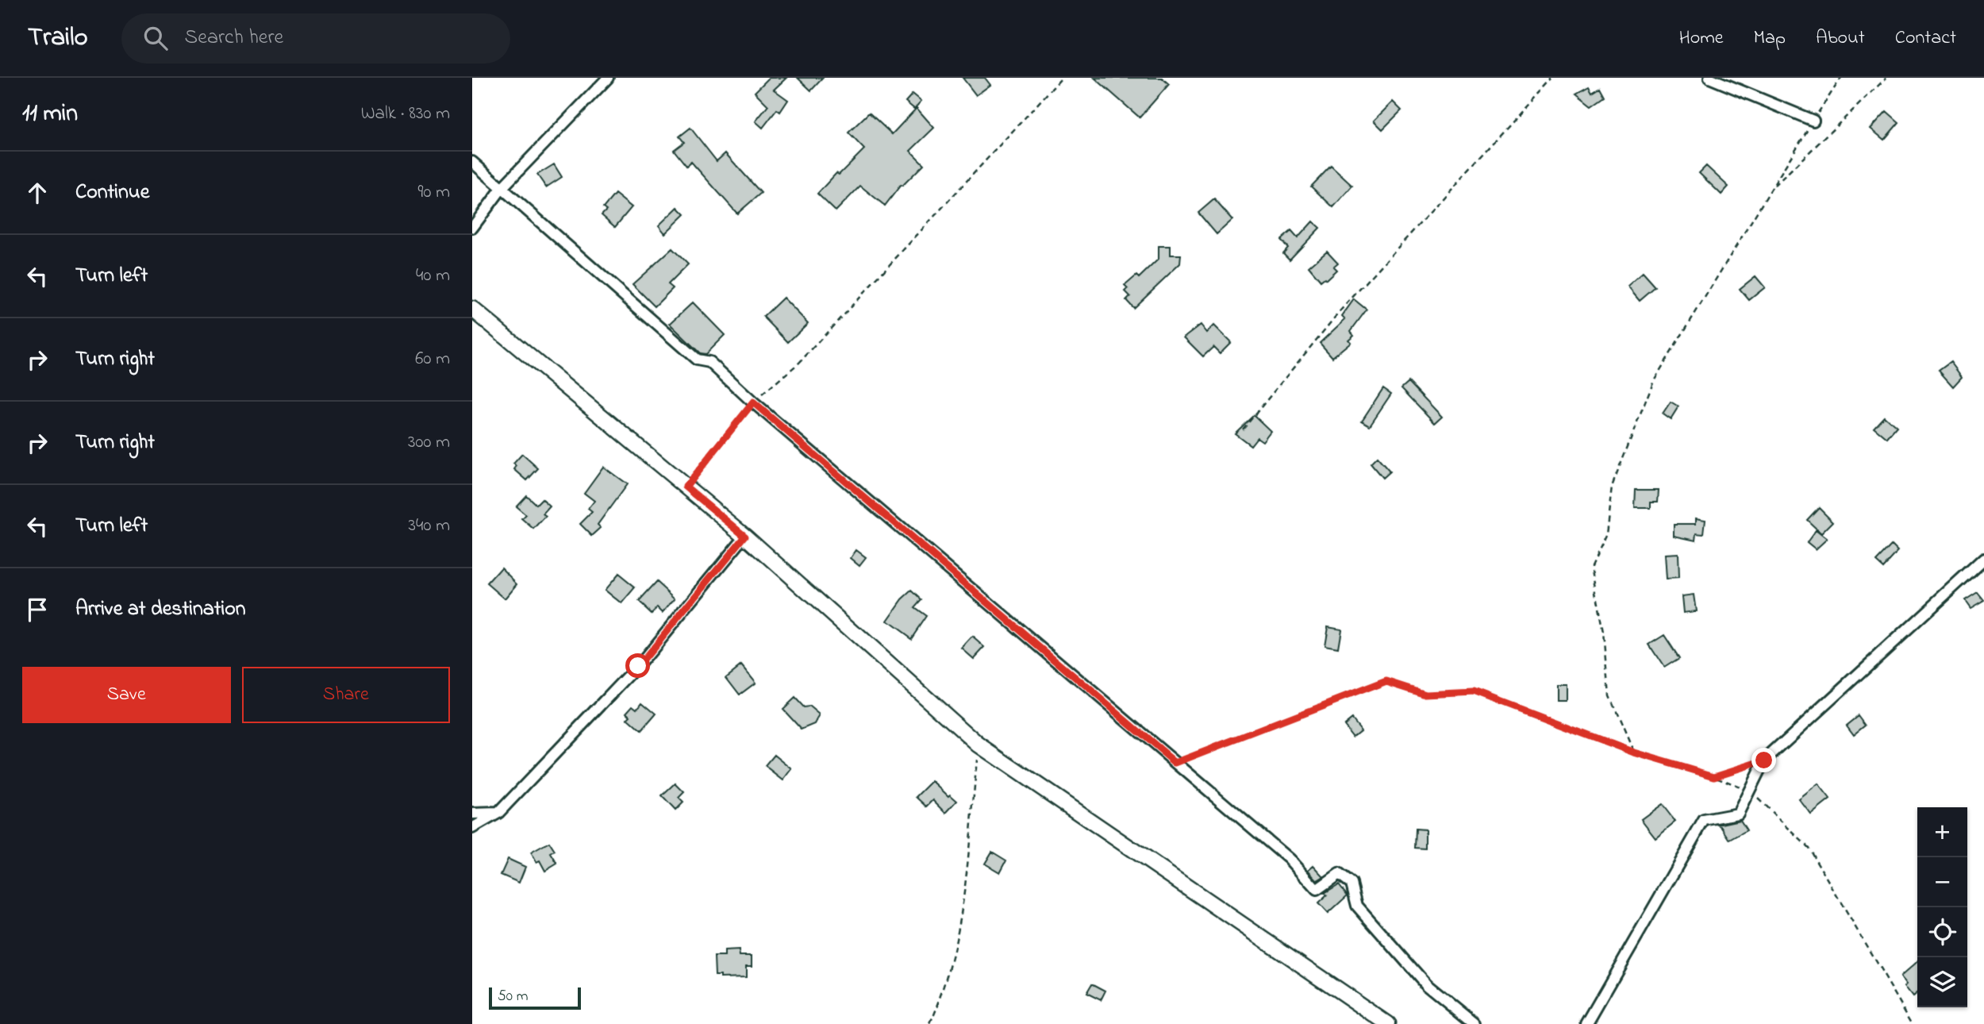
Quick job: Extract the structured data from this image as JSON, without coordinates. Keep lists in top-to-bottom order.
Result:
{
  "scale_bar": "50 m",
  "page": {
    "header": "Trailo",
    "search": "Search here",
    "nav": [
      "Home",
      "Map",
      "About",
      "Contact"
    ],
    "heading": ["11 min", "Walk · 830 m"],
    "list": [
      ["Continue", "90 m"],
      ["Turn left", "40 m"],
      ["Turn right", "60 m"],
      ["Turn right", "300 m"],
      ["Turn left", "340 m"],
      "Arrive at destination"
    ],
    "buttons": ["Save", "Share"],
    "map_buttons": ["+", "−"],
    "scale": "50 m"
  }
}
